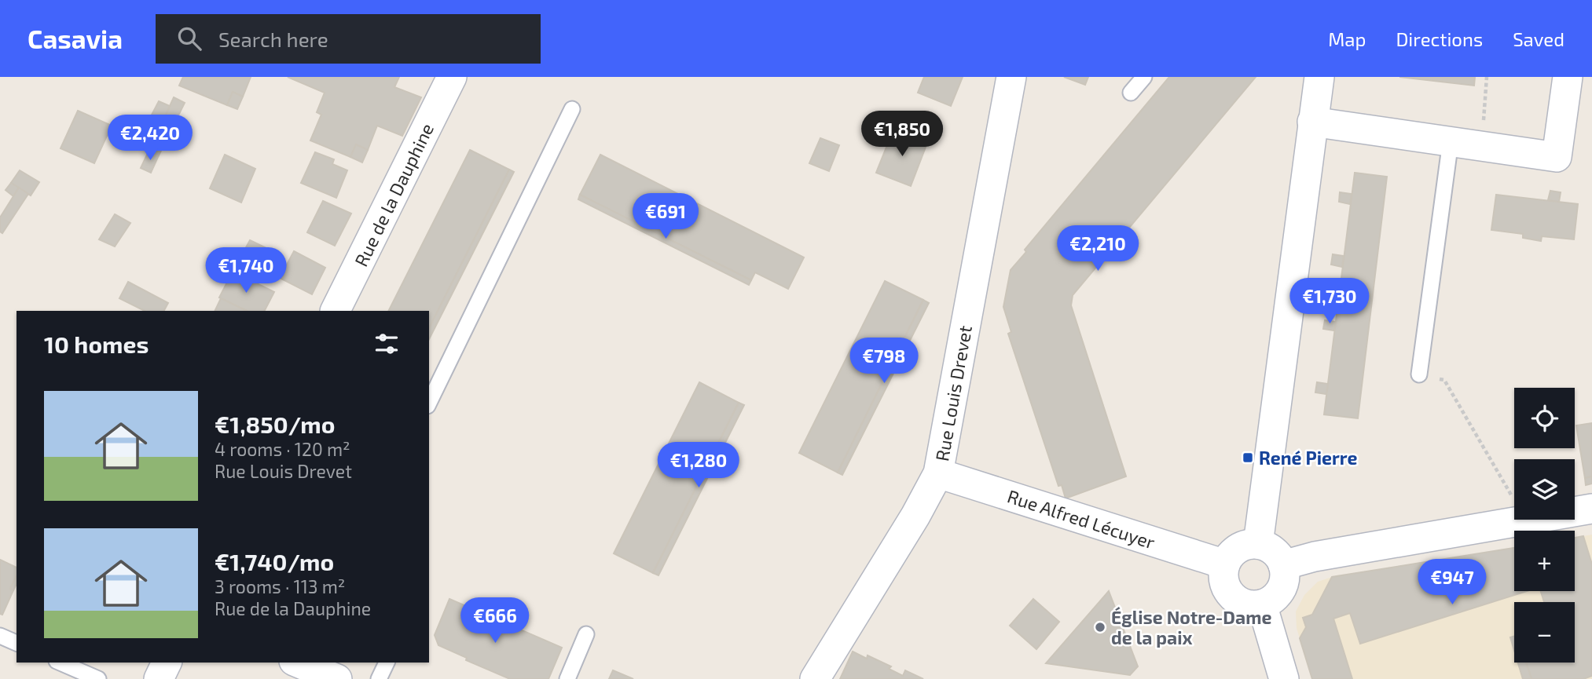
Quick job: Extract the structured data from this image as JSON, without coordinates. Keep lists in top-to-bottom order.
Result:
{
  "streets": {
    "street": ["Rue de la Dauphine", "Rue Louis Drevet", "Rue Alfred Lécuyer"]
  },
  "crossings": [
    ["Rue Louis Drevet", "Rue Alfred Lécuyer"]
  ],
  "places": {
    "transit": ["René Pierre"],
    "other": ["Église Notre-Dame de la paix"]
  },
  "page": {
    "header": "Casavia",
    "search": "Search here",
    "nav": ["Map", "Directions", "Saved"],
    "price": [
      "€1,850",
      "€2,420",
      "€691",
      "€2,210",
      "€1,740",
      "€1,730",
      "€798",
      "€1,280",
      "€947",
      "€666"
    ],
    "heading": "10 homes",
    "list": [
      {
        "name": "€1,850/mo",
        "note": "4 rooms · 120 m² · Rue Louis Drevet"
      },
      {
        "name": "€1,740/mo",
        "note": "3 rooms · 113 m² · Rue de la Dauphine"
      }
    ],
    "map_buttons": ["+", "−"]
  }
}
